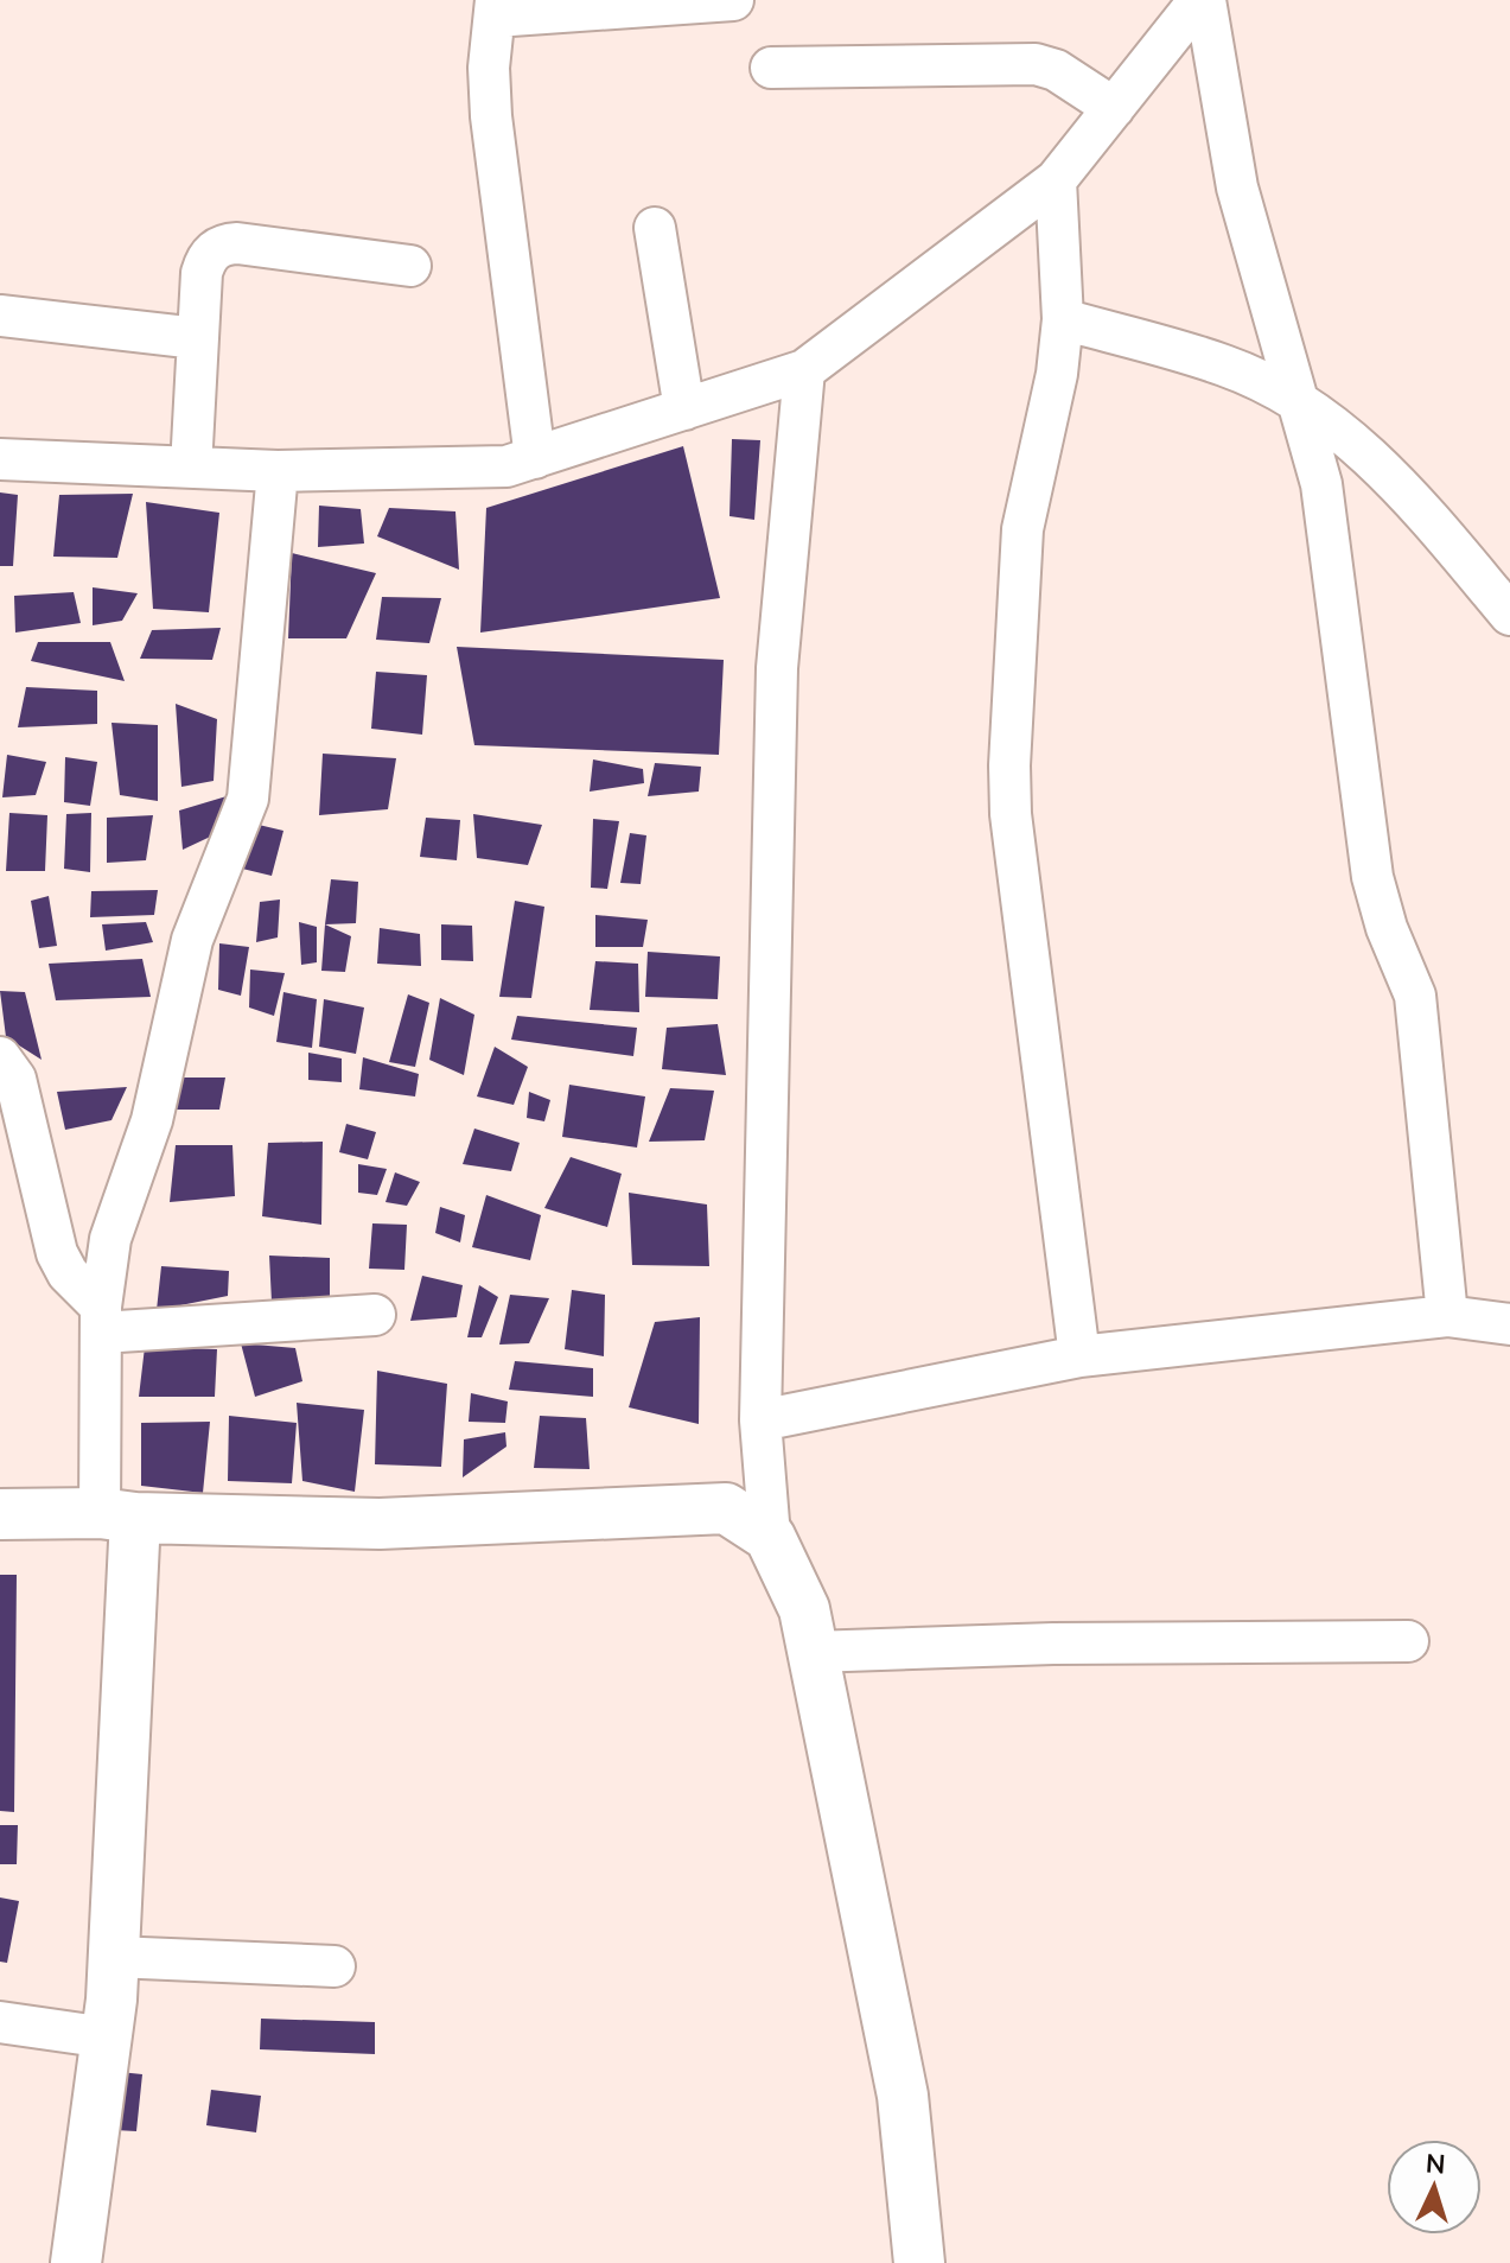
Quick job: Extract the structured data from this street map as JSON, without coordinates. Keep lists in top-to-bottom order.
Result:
{
  "north": "top"
}
